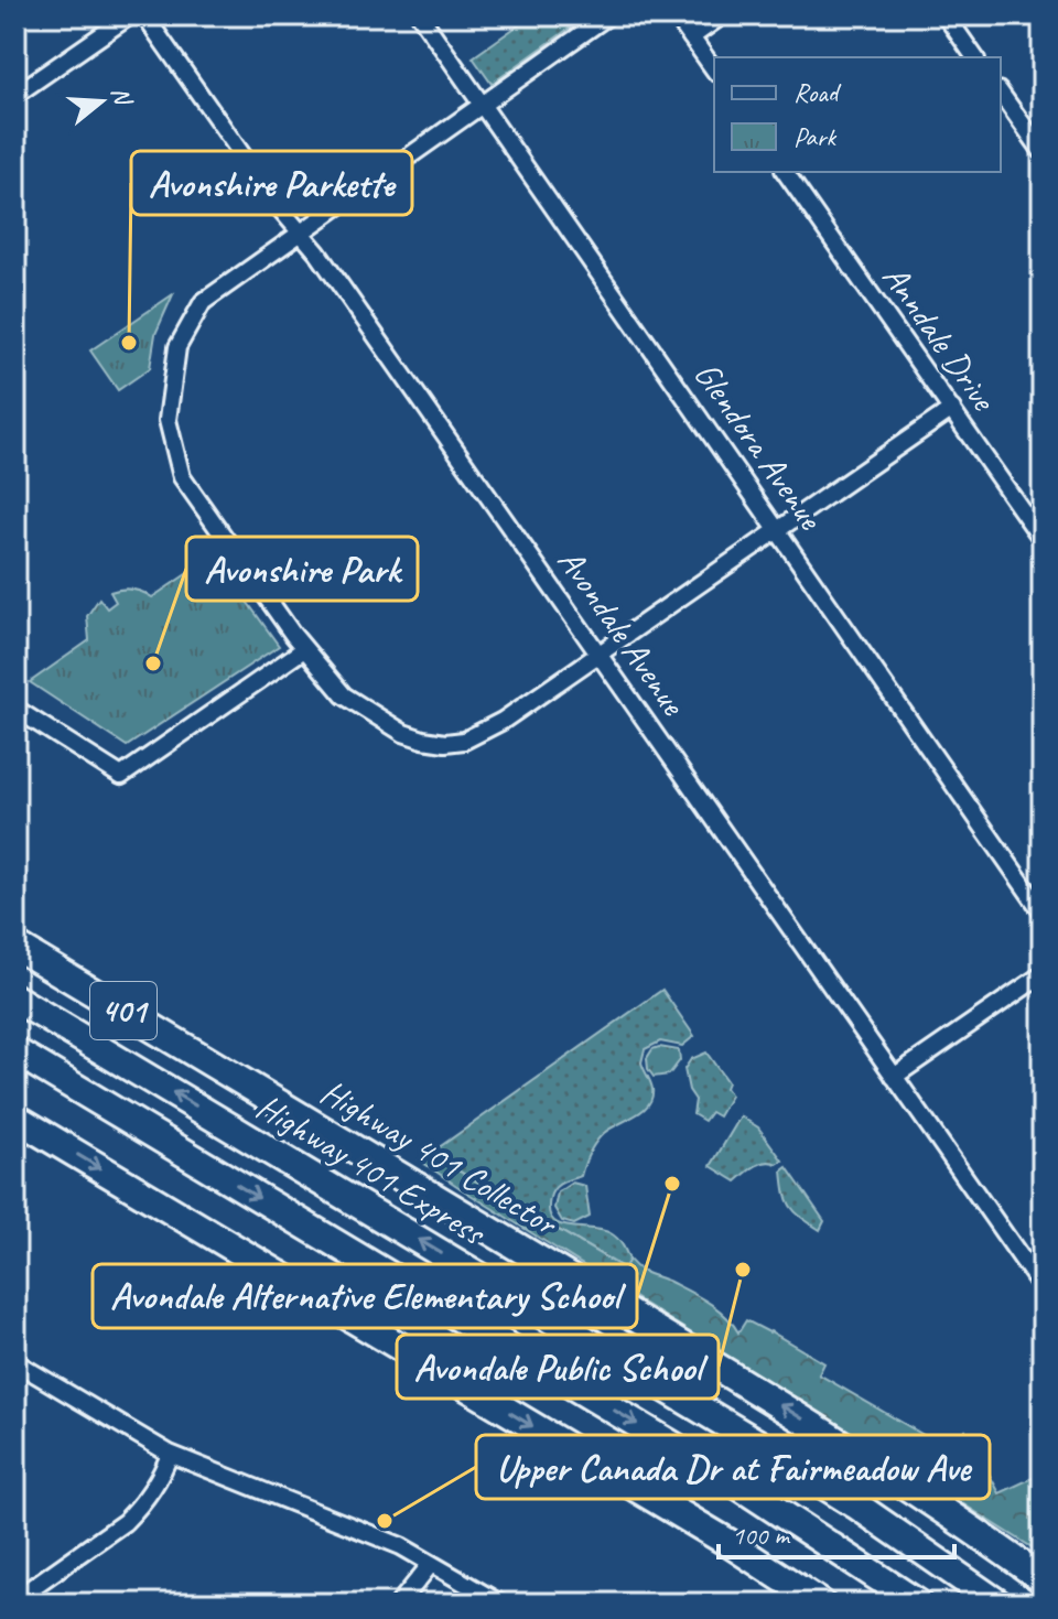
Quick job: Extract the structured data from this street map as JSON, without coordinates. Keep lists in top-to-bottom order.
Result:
{
  "streets": {
    "highway": ["401", "Highway 401 Collector", "Highway 401 Express"],
    "street": ["Anndale Drive", "Glendora Avenue", "Avondale Avenue"]
  },
  "places": [
    "Avonshire Parkette",
    "Avonshire Park",
    "Avondale Alternative Elementary School",
    "Avondale Public School",
    "Upper Canada Dr at Fairmeadow Ave"
  ],
  "legend": ["Road", "Park"],
  "scale_bar": "100 m",
  "north": "right"
}
